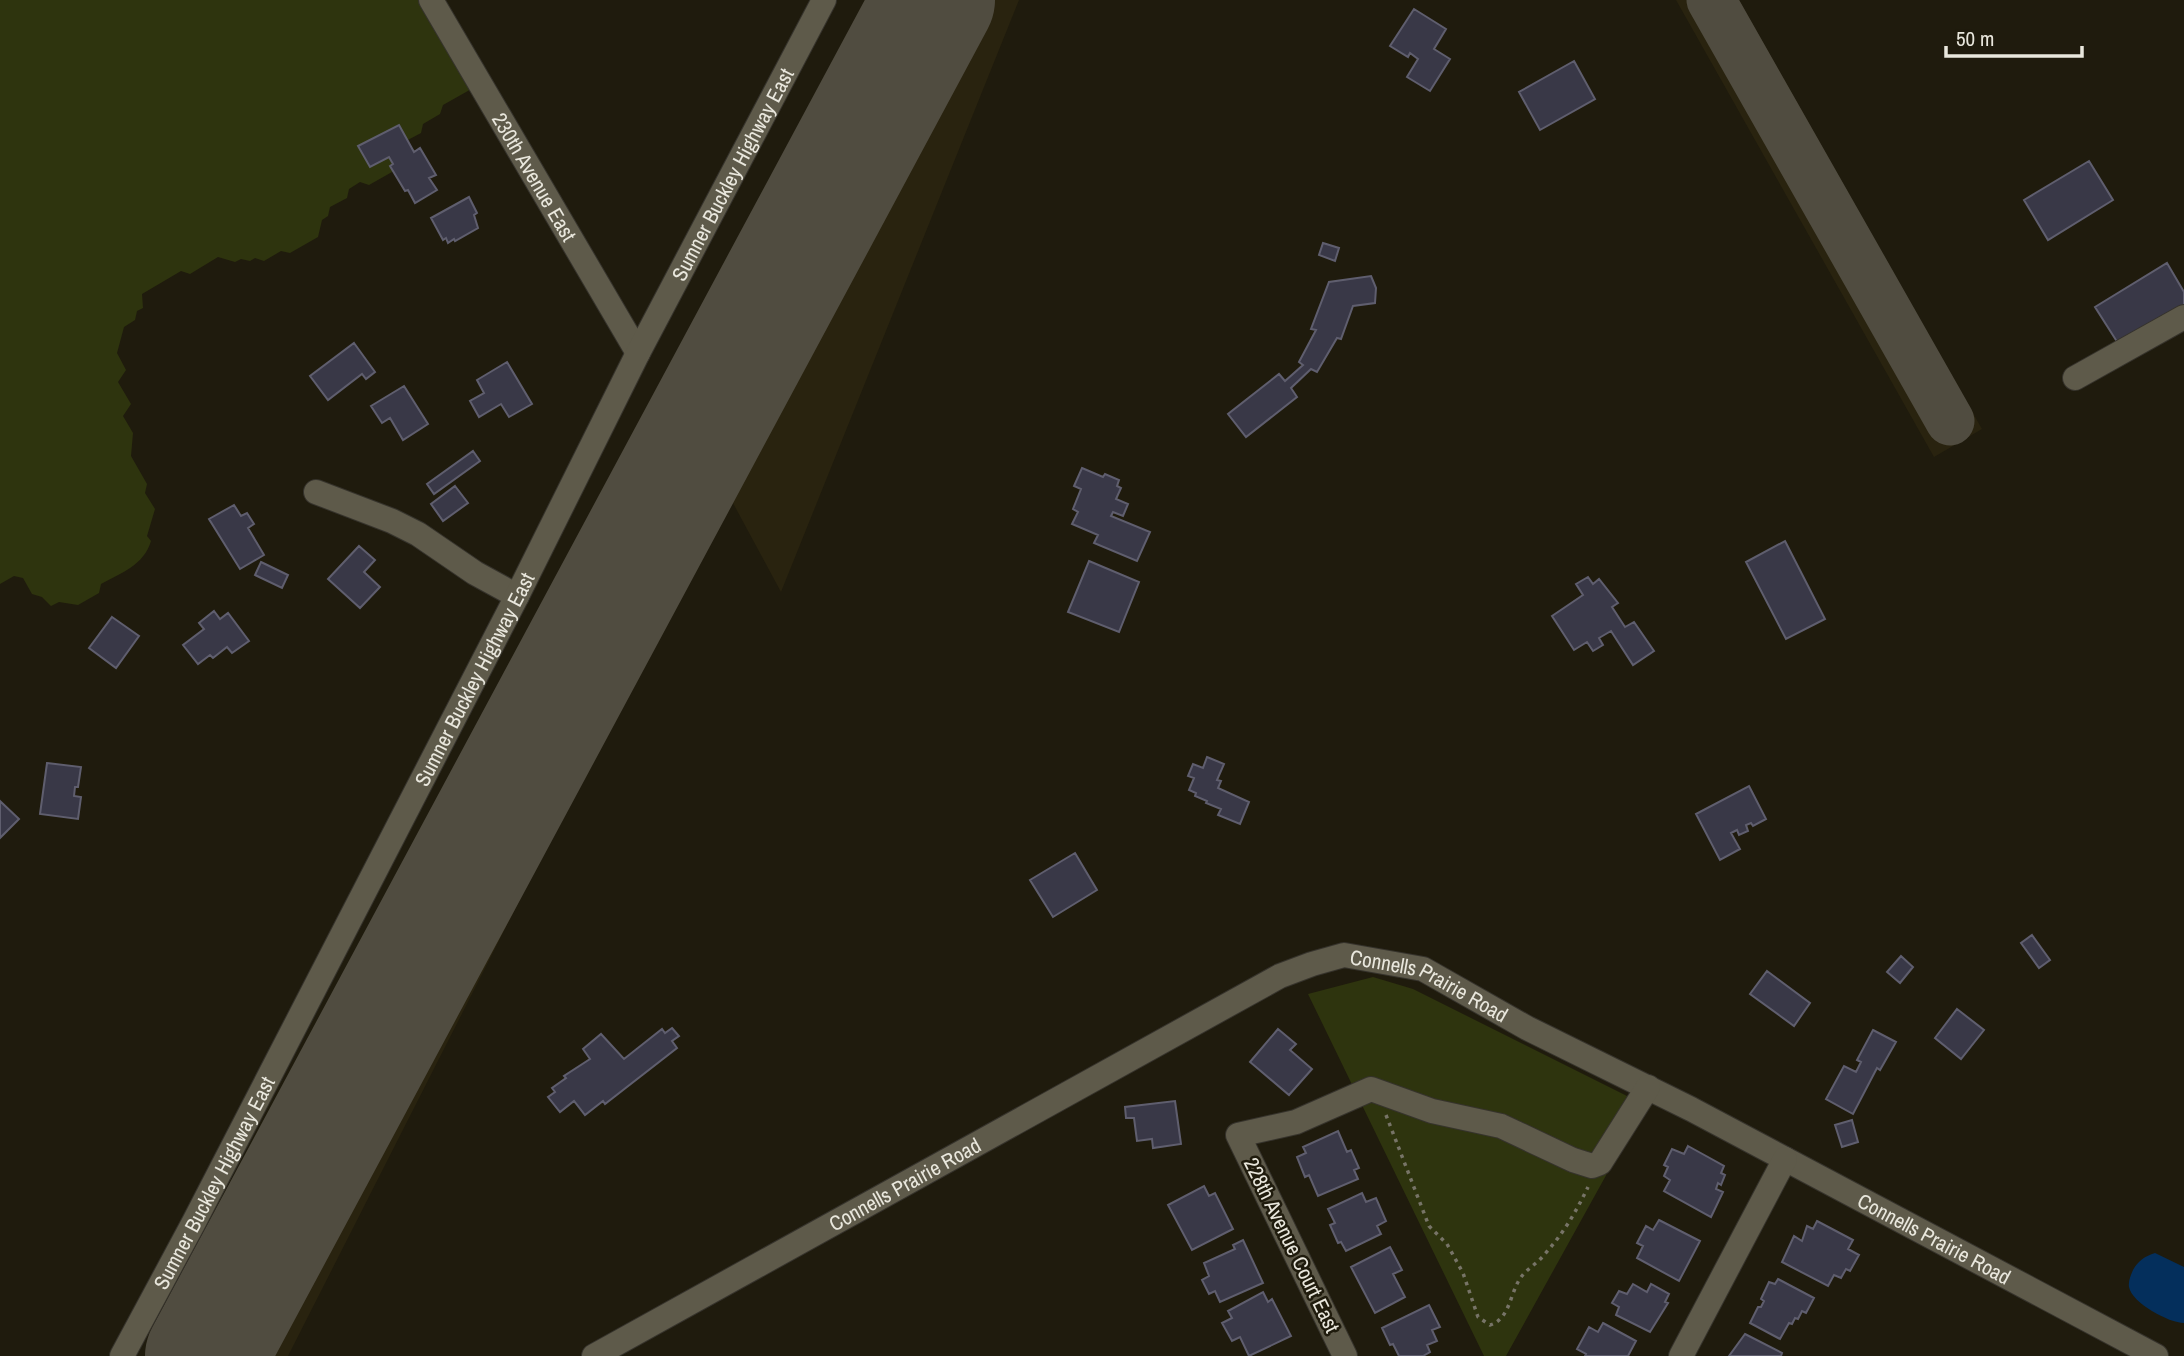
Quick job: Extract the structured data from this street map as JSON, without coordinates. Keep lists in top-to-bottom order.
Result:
{
  "streets": {
    "street": [
      "Sumner Buckley Highway East",
      "230th Avenue East",
      "Connells Prairie Road",
      "228th Avenue Court East"
    ]
  },
  "crossings": [
    ["Sumner Buckley Highway East", "230th Avenue East"]
  ],
  "scale_bar": "50 m"
}
